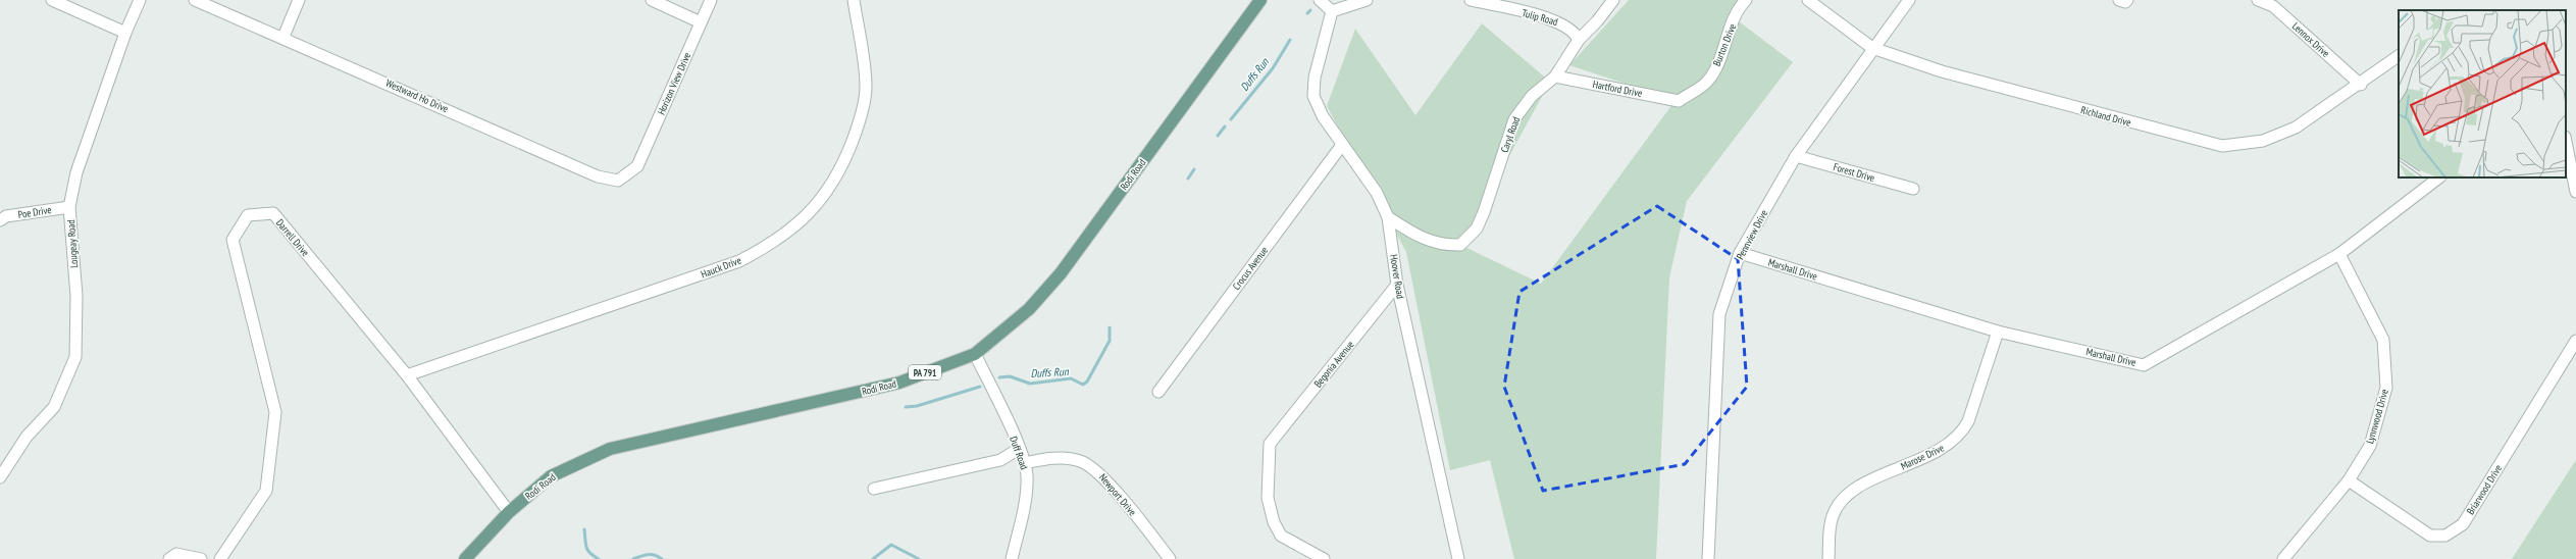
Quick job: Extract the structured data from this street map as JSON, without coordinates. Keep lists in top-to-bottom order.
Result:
{
  "streets": {
    "main road": ["Rodi Road", "PA 791"],
    "street": [
      "Tulip Road",
      "Lennox Drive",
      "Burton Drive",
      "Horizon View Drive",
      "Hartford Drive",
      "Westward Ho Drive",
      "Richland Drive",
      "Caryl Road",
      "Forest Drive",
      "Poe Drive",
      "Pennview Drive",
      "Darrell Drive",
      "Lougeay Road",
      "Hauck Drive",
      "Crocus Avenue",
      "Marshall Drive",
      "Hoover Road",
      "Begonia Avenue",
      "Lynnwood Drive",
      "Duff Road",
      "Marose Drive",
      "Briarwood Drive",
      "Newport Drive"
    ]
  },
  "crossings": [
    ["Tulip Road", "Caryl Road"],
    ["Lennox Drive", "Richland Drive"],
    ["Burton Drive", "Hartford Drive"],
    ["Horizon View Drive", "Westward Ho Drive"],
    ["Hartford Drive", "Caryl Road"],
    ["Richland Drive", "Pennview Drive"],
    ["Caryl Road", "Hoover Road"],
    ["Forest Drive", "Pennview Drive"],
    ["Rodi Road", "Darrell Drive"],
    ["Rodi Road", "Duff Road"],
    ["Poe Drive", "Lougeay Road"],
    ["Pennview Drive", "Marshall Drive"],
    ["Darrell Drive", "Hauck Drive"],
    ["Crocus Avenue", "Hoover Road"],
    ["Marshall Drive", "Lynnwood Drive"],
    ["Marshall Drive", "Marose Drive"],
    ["Hoover Road", "Begonia Avenue"],
    ["Lynnwood Drive", "Briarwood Drive"],
    ["Duff Road", "Newport Drive"]
  ],
  "water": ["Duffs Run"]
}
